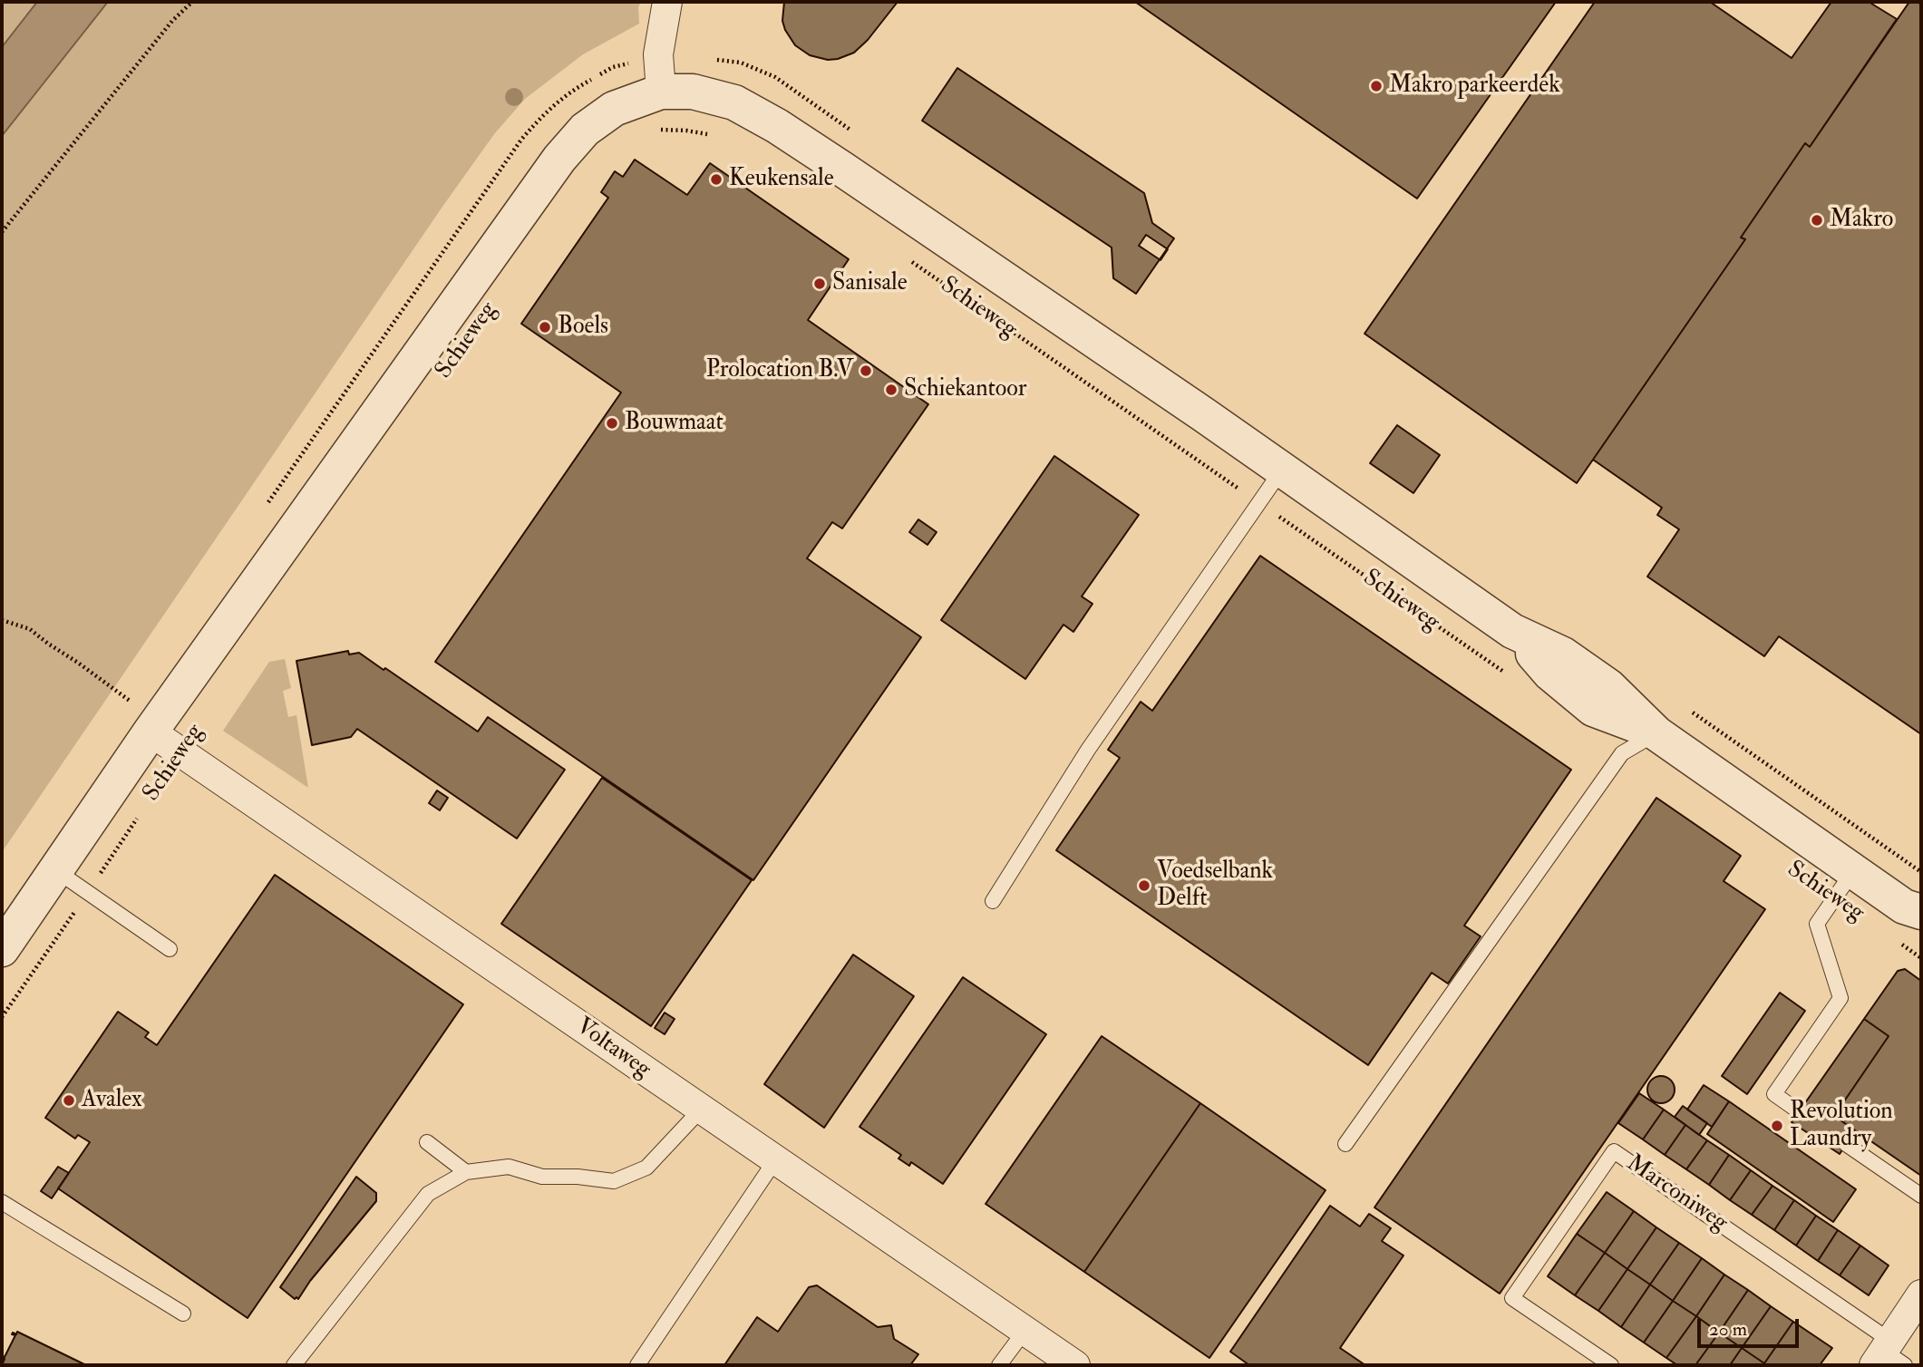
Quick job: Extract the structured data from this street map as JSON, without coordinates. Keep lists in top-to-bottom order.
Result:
{
  "streets": {
    "street": ["Schieweg", "Voltaweg", "Marconiweg"]
  },
  "crossings": [
    ["Schieweg", "Voltaweg"]
  ],
  "places": [
    "Makro parkeerdek",
    "Keukensale",
    "Makro",
    "Sanisale",
    "Boels",
    "Prolocation B.V",
    "Schiekantoor",
    "Bouwmaat",
    "Voedselbank Delft",
    "Avalex",
    "Revolution Laundry"
  ],
  "scale_bar": "20 m"
}
